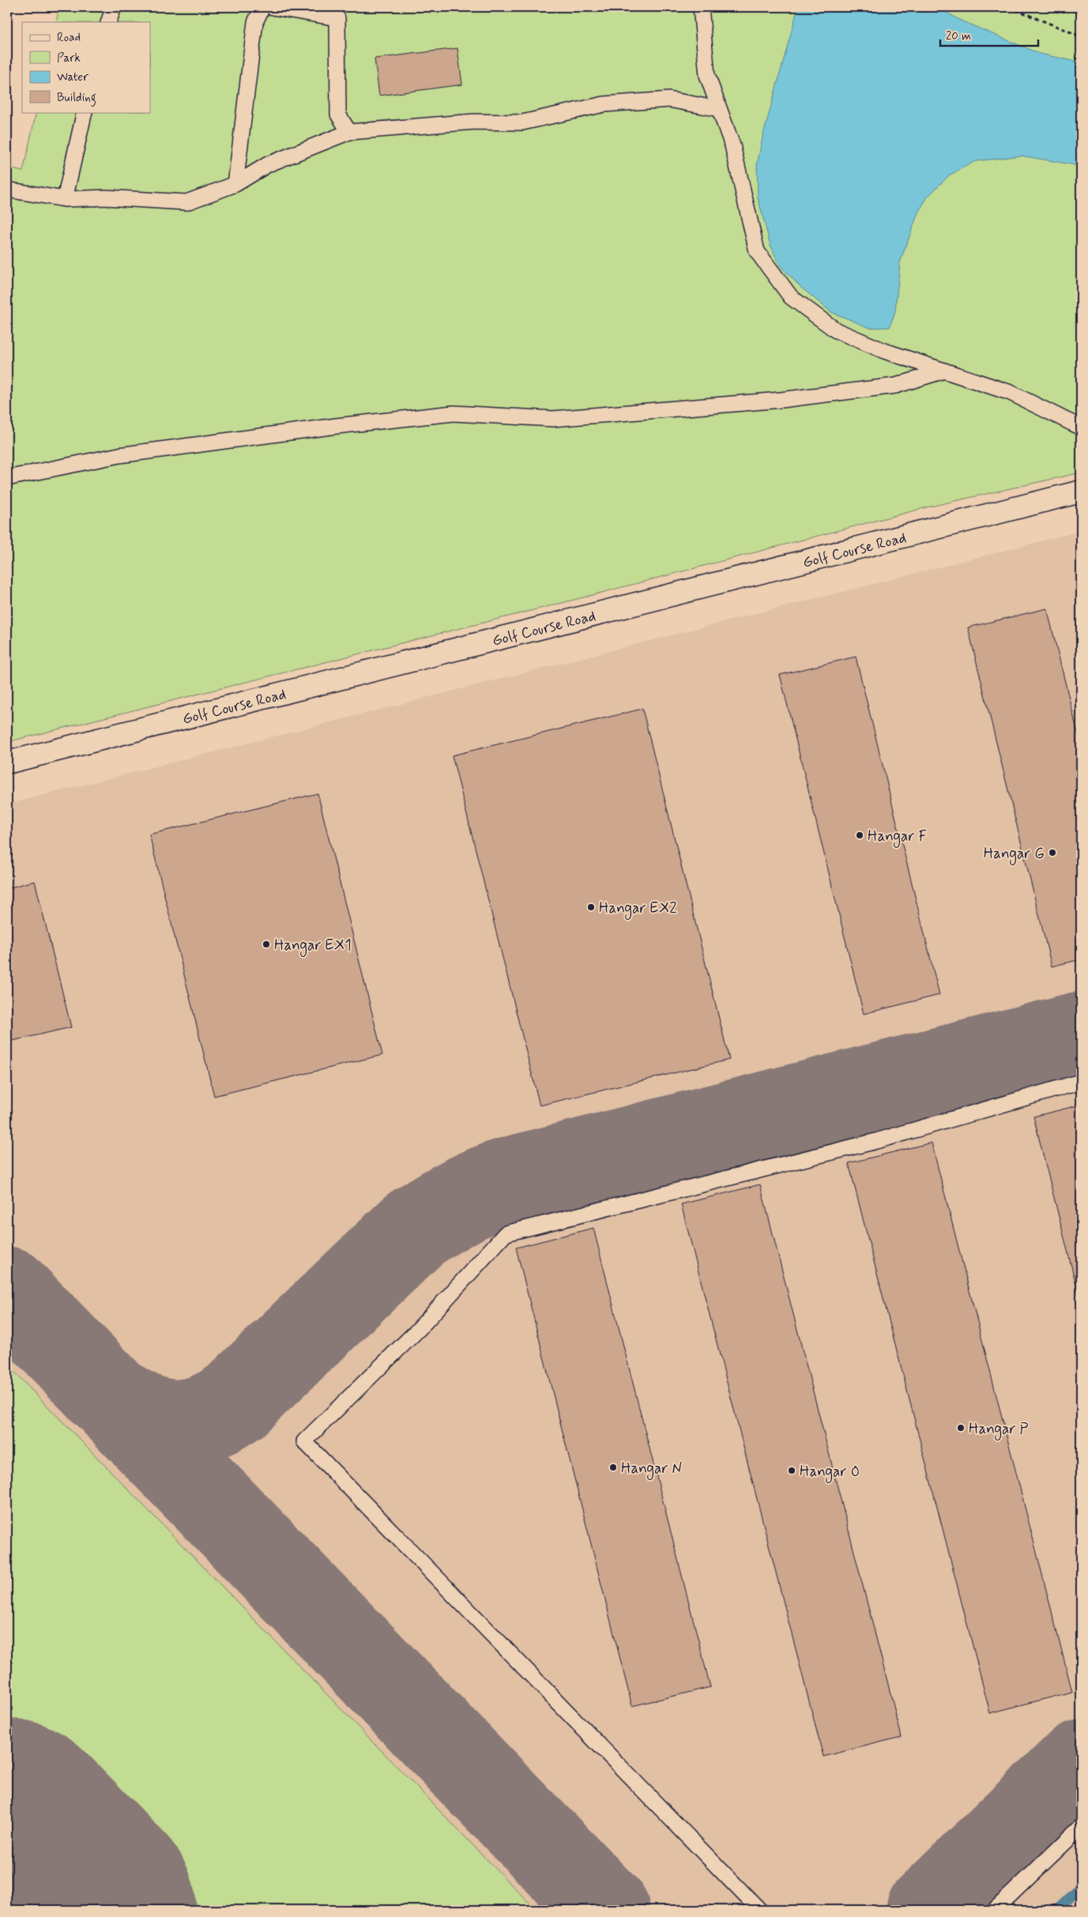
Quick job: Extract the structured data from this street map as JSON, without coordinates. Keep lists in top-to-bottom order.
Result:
{
  "streets": {
    "street": ["Golf Course Road"]
  },
  "places": [
    "Hangar F",
    "Hangar G",
    "Hangar EX2",
    "Hangar EX1",
    "Hangar P",
    "Hangar N",
    "Hangar O"
  ],
  "legend": [
    "Road",
    "Park",
    "Water",
    "Building"
  ],
  "scale_bar": "20 m"
}
